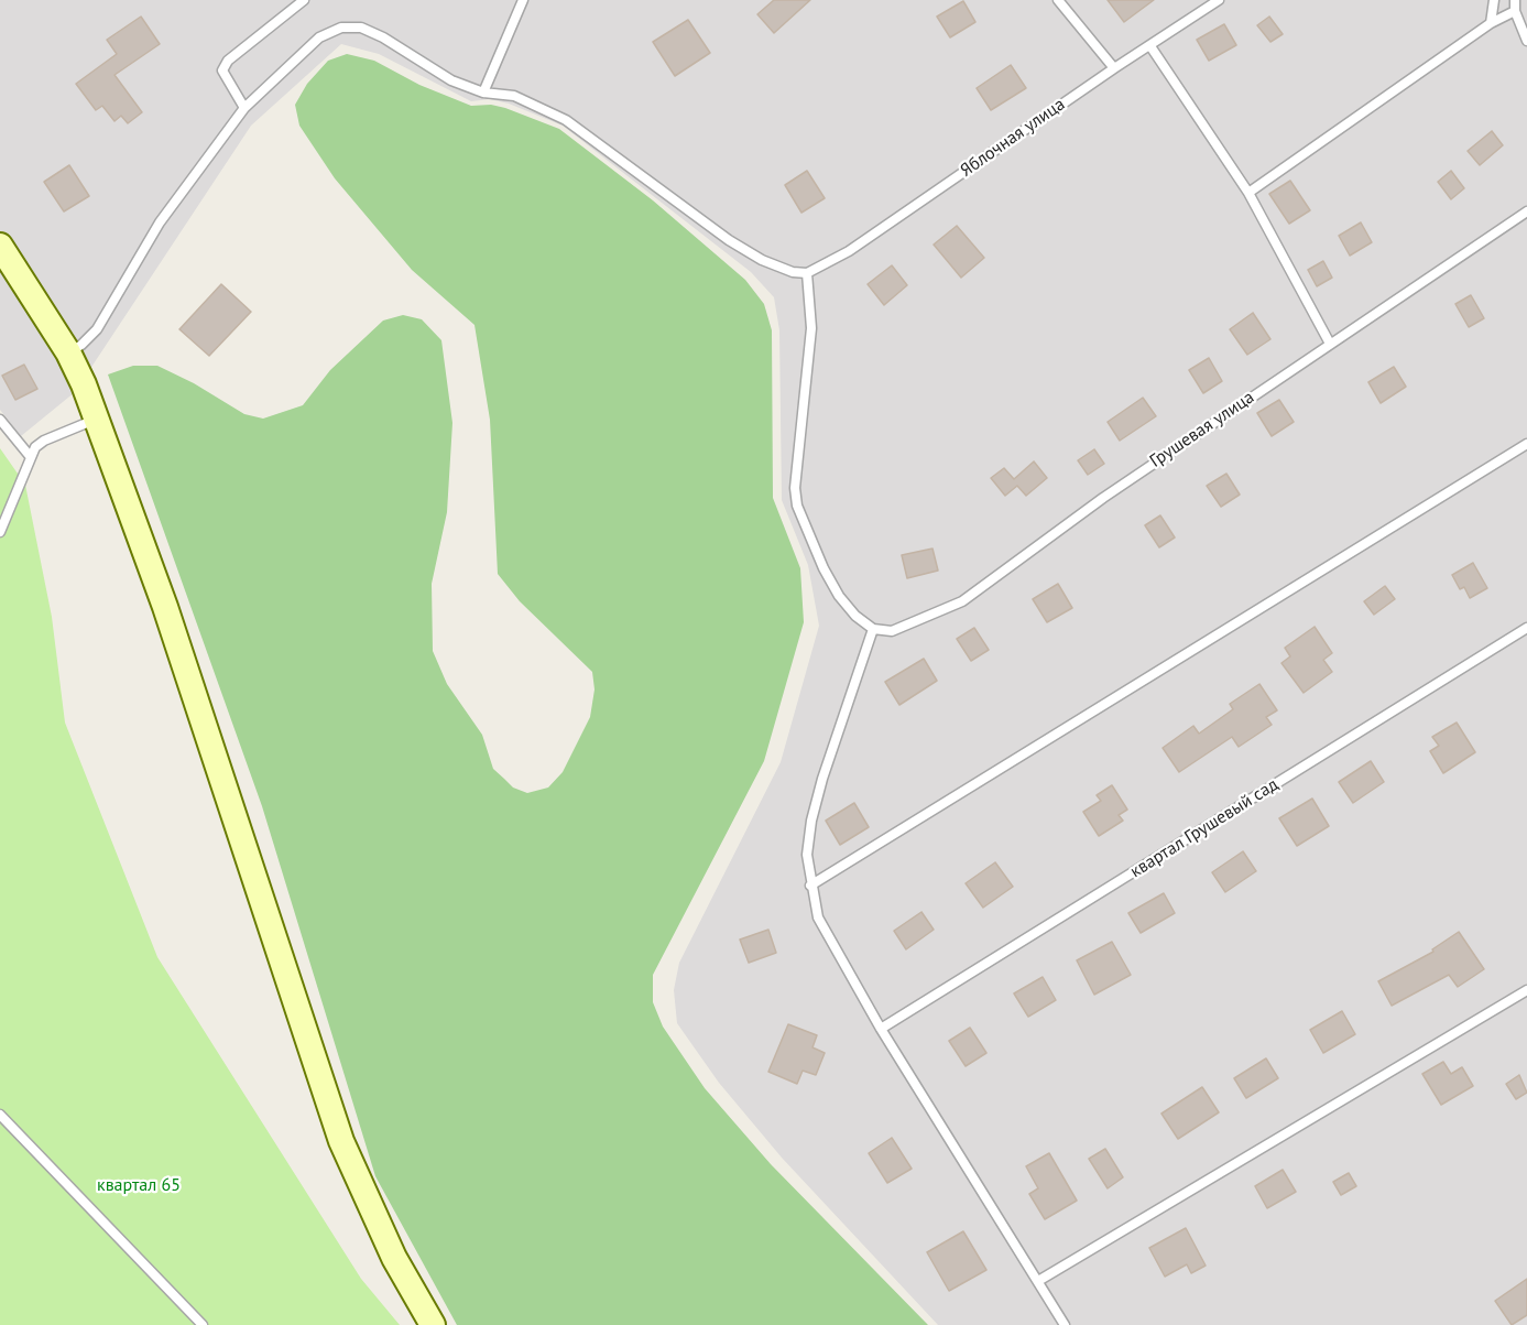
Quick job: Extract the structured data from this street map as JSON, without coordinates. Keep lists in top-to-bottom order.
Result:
{
  "streets": {
    "lane": ["Яблочная улица", "Грушевая улица", "квартал Грушевый сад"]
  },
  "parks": ["квартал 65"]
}
